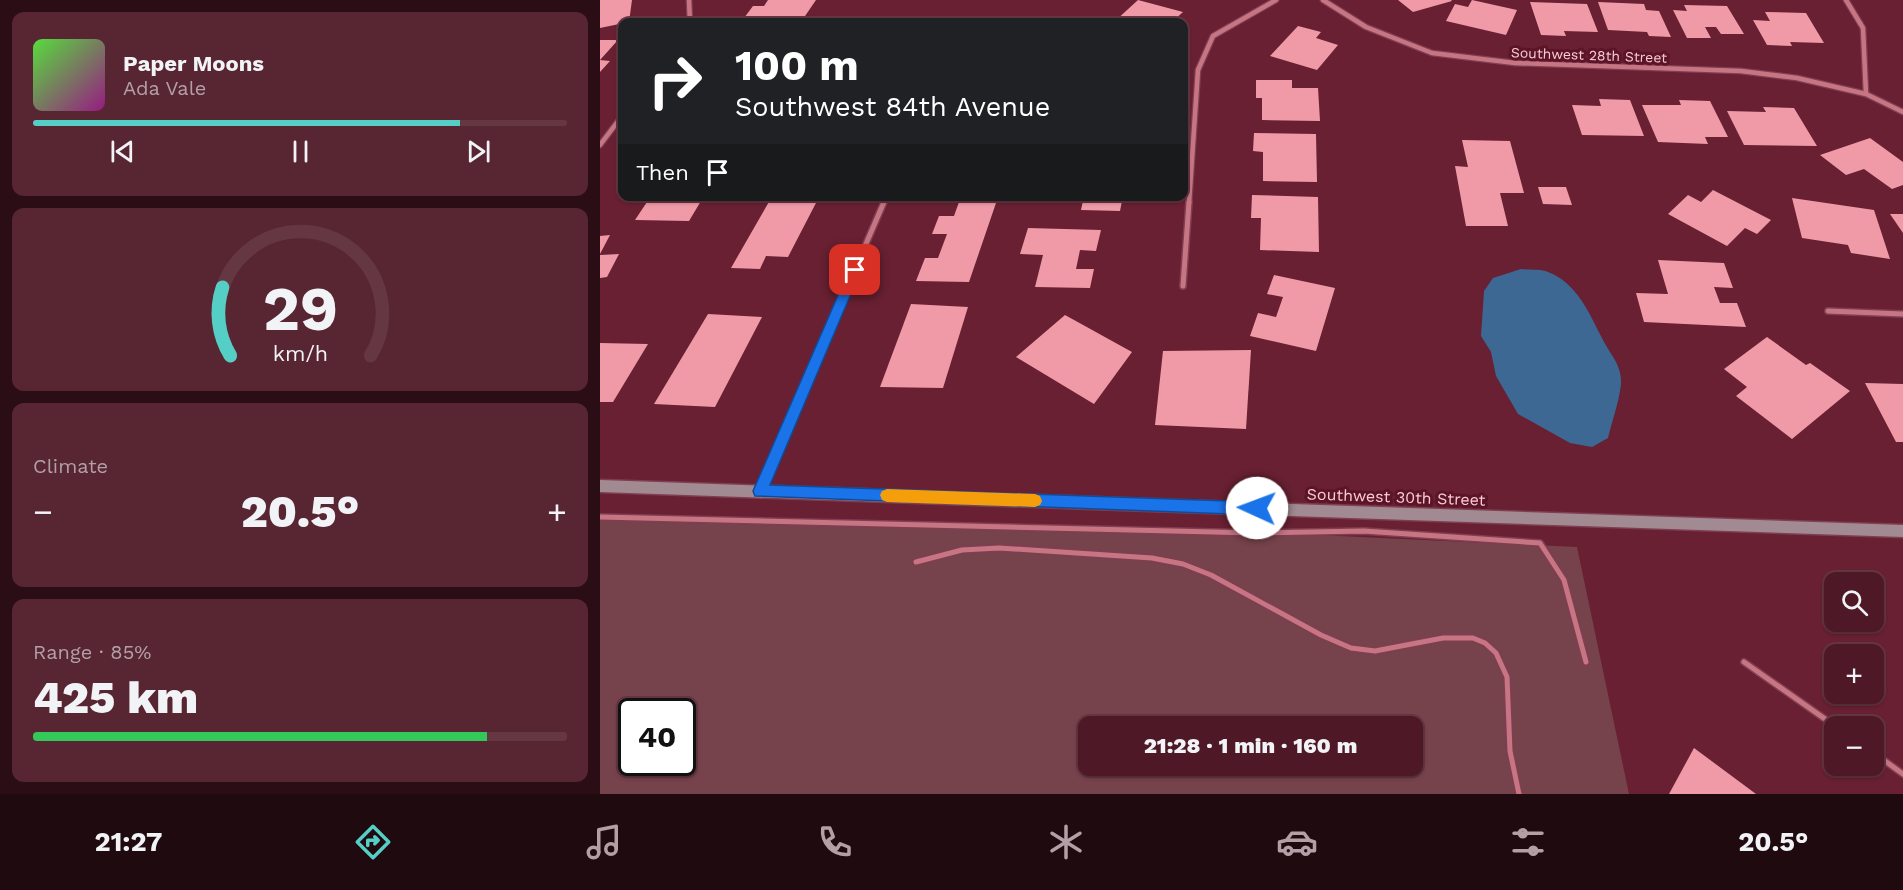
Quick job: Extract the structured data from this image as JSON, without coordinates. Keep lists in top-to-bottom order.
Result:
{
  "streets": {
    "street": ["Southwest 28th Street", "Southwest 30th Street"]
  },
  "page": {
    "turn": ["100 m", "Southwest 84th Avenue"],
    "song": ["Paper Moons", "Ada Vale"],
    "then": "Then",
    "tile": [
      "Climate",
      ["Range · 85%", "425 km"]
    ],
    "heat": ["−", "20.5°", "+"],
    "map_buttons": ["+", "−"],
    "limit": "40",
    "trip": "21:28 · 1 min · 160 m",
    "tabs": ["21:27", "20.5°"],
    "gauge": ["29", "km/h"]
  }
}
